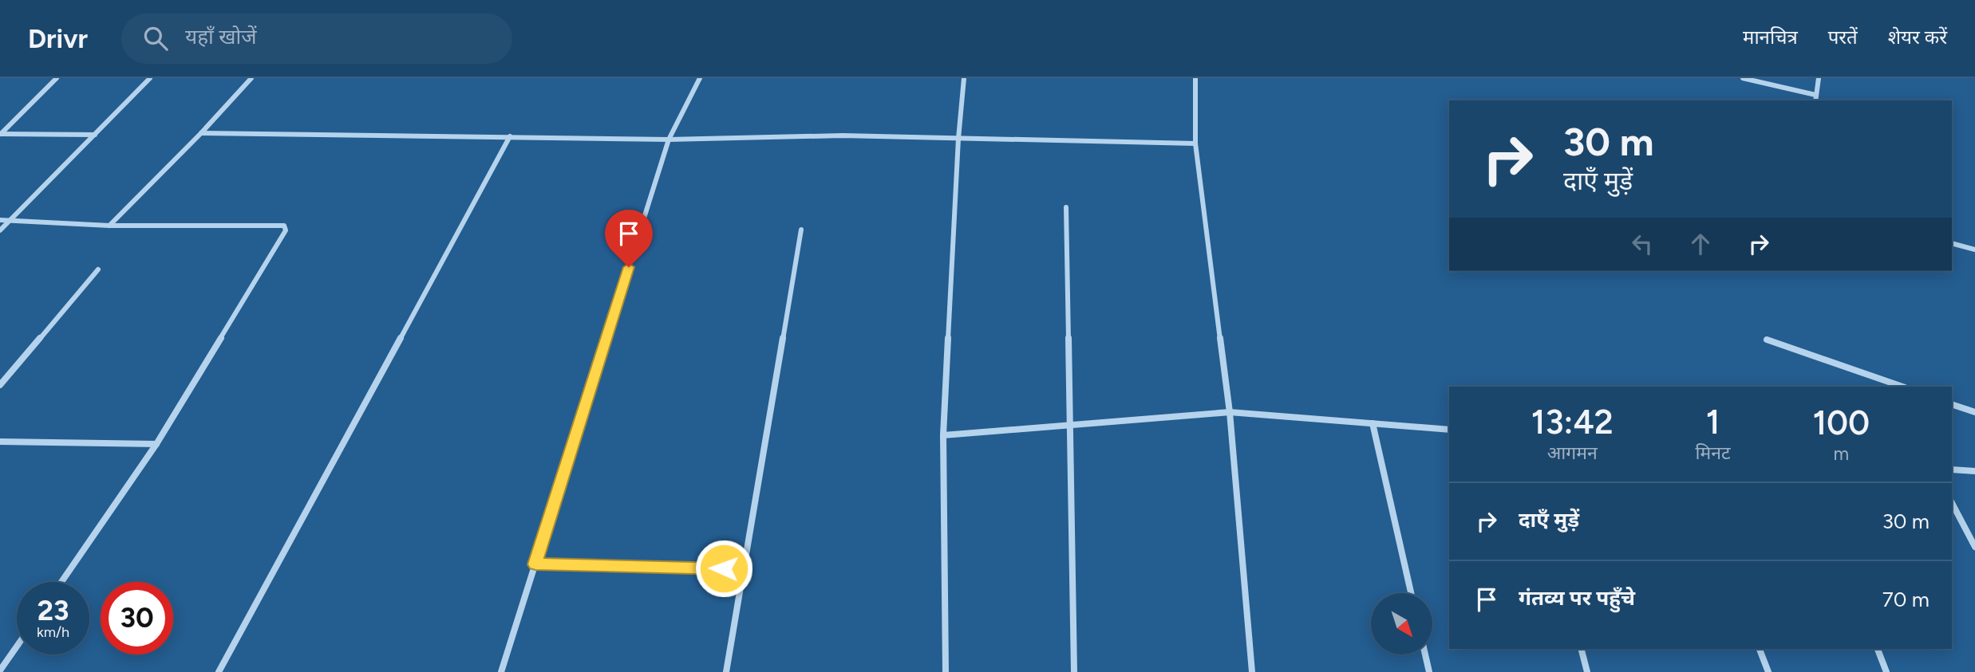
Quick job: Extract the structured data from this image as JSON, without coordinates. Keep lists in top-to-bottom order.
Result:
{
  "north": "bottom right",
  "page": {
    "header": "Drivr",
    "search": "यहाँ खोजें",
    "nav": ["मानचित्र", "परतें", "शेयर करें"],
    "turn": ["30 m", "दाएँ मुड़ें"],
    "eta": [
      "13:42",
      "आगमन",
      "1",
      "मिनट",
      "100",
      "m"
    ],
    "list": [
      {
        "name": "दाएँ मुड़ें",
        "value": "30 m"
      },
      {
        "name": "गंतव्य पर पहुँचे",
        "value": "70 m"
      }
    ],
    "speed": "23 km/h",
    "limit": "30"
  }
}
